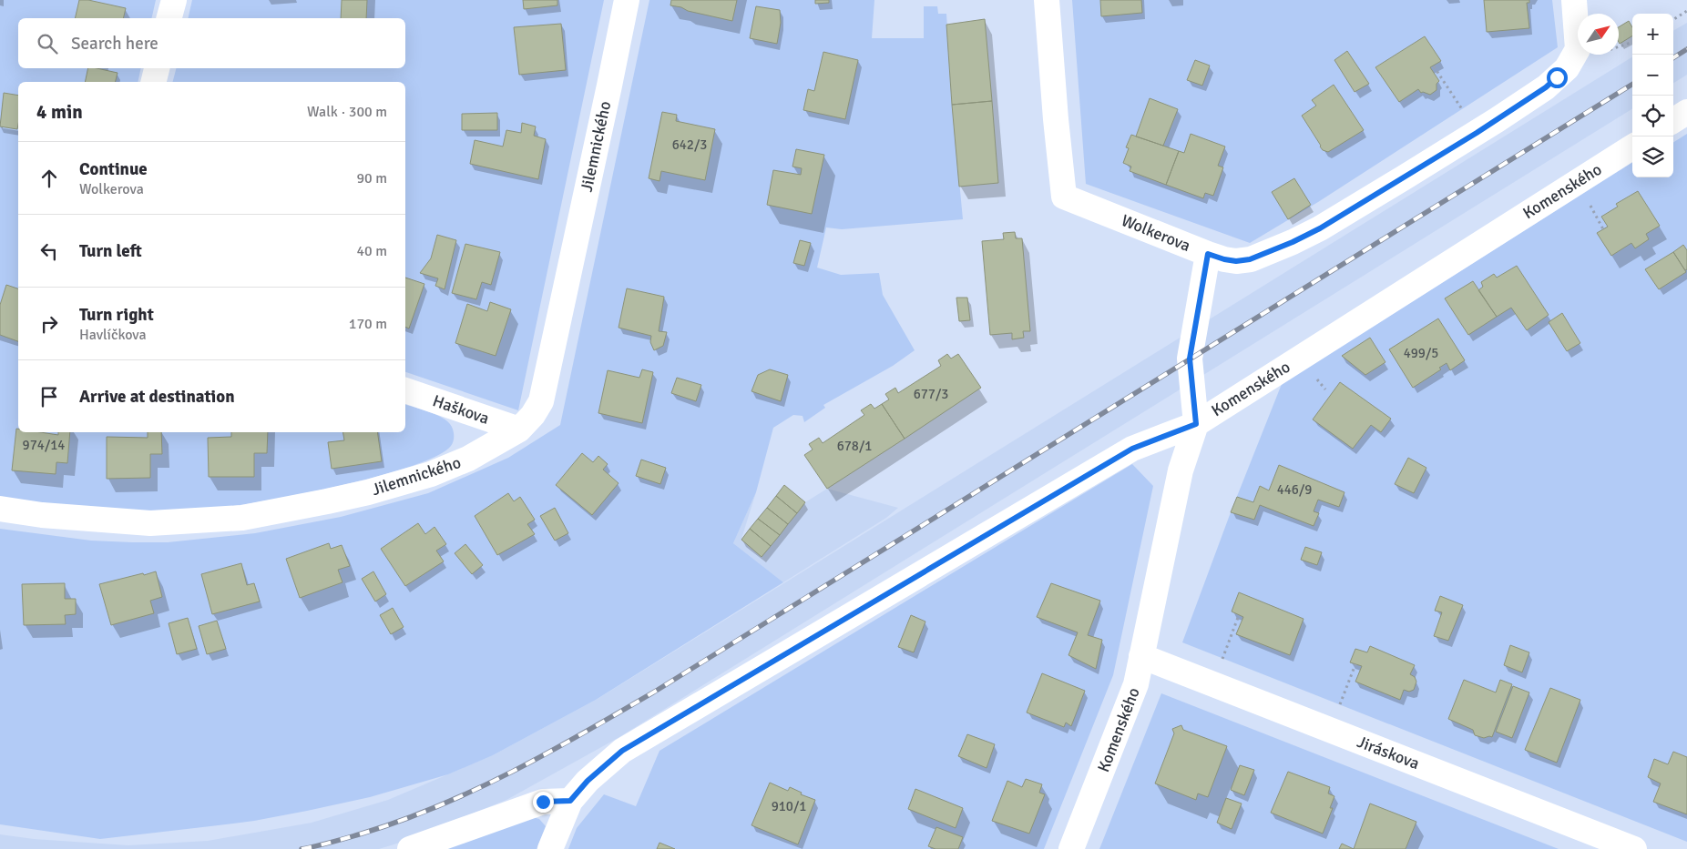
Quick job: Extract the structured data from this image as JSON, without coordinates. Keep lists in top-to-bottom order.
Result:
{
  "streets": {
    "street": [
      "Jilemnického",
      "Komenského",
      "Wolkerova",
      "Haškova",
      "Jiráskova"
    ]
  },
  "crossings": [
    ["Jilemnického", "Haškova"],
    ["Komenského", "Jiráskova"]
  ],
  "house_numbers": [
    "642/3",
    "499/5",
    "677/3",
    "974/14",
    "678/1",
    "446/9",
    "910/1"
  ],
  "north": "top right",
  "page": {
    "map_buttons": ["+", "−"],
    "search": "Search here",
    "heading": ["4 min", "Walk · 300 m"],
    "list": [
      ["Continue", "Wolkerova", "90 m"],
      ["Turn left", "40 m"],
      ["Turn right", "Havlíčkova", "170 m"],
      "Arrive at destination"
    ]
  }
}
